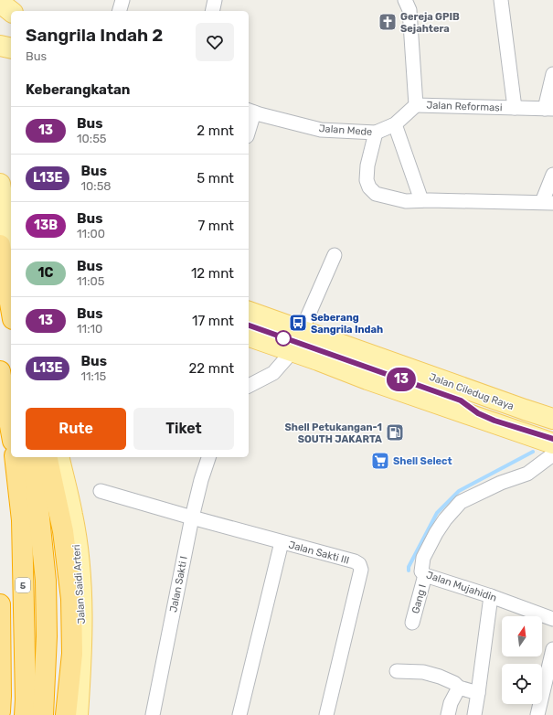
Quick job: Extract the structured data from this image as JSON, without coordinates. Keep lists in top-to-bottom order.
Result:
{
  "streets": {
    "highway": ["5"],
    "main road": ["Jalan Ciledug Raya", "Jalan Saidi Arteri"],
    "street": [
      "Jalan Reformasi",
      "Jalan Mede",
      "Jalan Sakti III",
      "Jalan Sakti I",
      "Jalan Mujahidin",
      "Gang I"
    ]
  },
  "crossings": [
    ["Jalan Reformasi", "Jalan Mede"],
    ["Jalan Sakti III", "Jalan Sakti I"],
    ["Jalan Mujahidin", "Gang I"]
  ],
  "places": {
    "church": ["Gereja GPIB Sejahtera"],
    "bus stop": ["Seberang Sangrila Indah"],
    "fuel station": ["Shell Petukangan-1 SOUTH JAKARTA"],
    "supermarket": ["Shell Select"]
  },
  "lines": ["bus line 13"],
  "north": "top",
  "page": {
    "on_map": "13",
    "heading": [
      ["Sangrila Indah 2", "Bus"],
      "Keberangkatan"
    ],
    "list": [
      {
        "mark": "13",
        "name": "Bus",
        "note": "10:55",
        "value": "2 mnt"
      },
      {
        "mark": "L13E",
        "name": "Bus",
        "note": "10:58",
        "value": "5 mnt"
      },
      {
        "mark": "13B",
        "name": "Bus",
        "note": "11:00",
        "value": "7 mnt"
      },
      {
        "mark": "1C",
        "name": "Bus",
        "note": "11:05",
        "value": "12 mnt"
      },
      {
        "mark": "13",
        "name": "Bus",
        "note": "11:10",
        "value": "17 mnt"
      },
      {
        "mark": "L13E",
        "name": "Bus",
        "note": "11:15",
        "value": "22 mnt"
      }
    ],
    "buttons": ["Rute", "Tiket"]
  }
}
